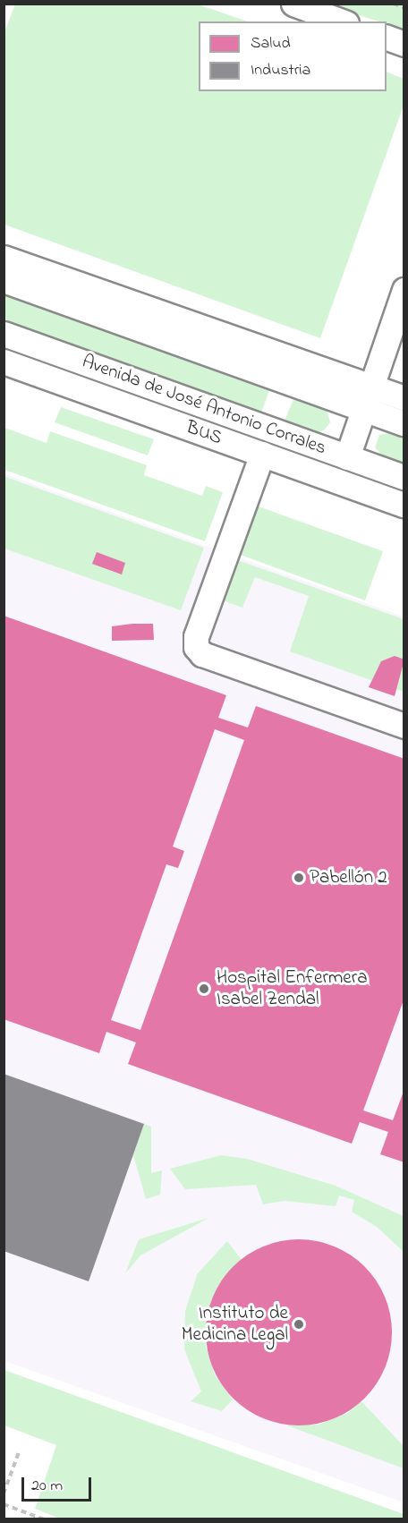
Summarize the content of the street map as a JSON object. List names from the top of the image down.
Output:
{
  "streets": {
    "street": ["Avenida de José Antonio Corrales", "BUS"]
  },
  "places": ["Pabellón 2", "Hospital Enfermera Isabel Zendal", "Instituto de Medicina Legal"],
  "legend": ["Salud", "Industria"],
  "scale_bar": "20 m"
}
